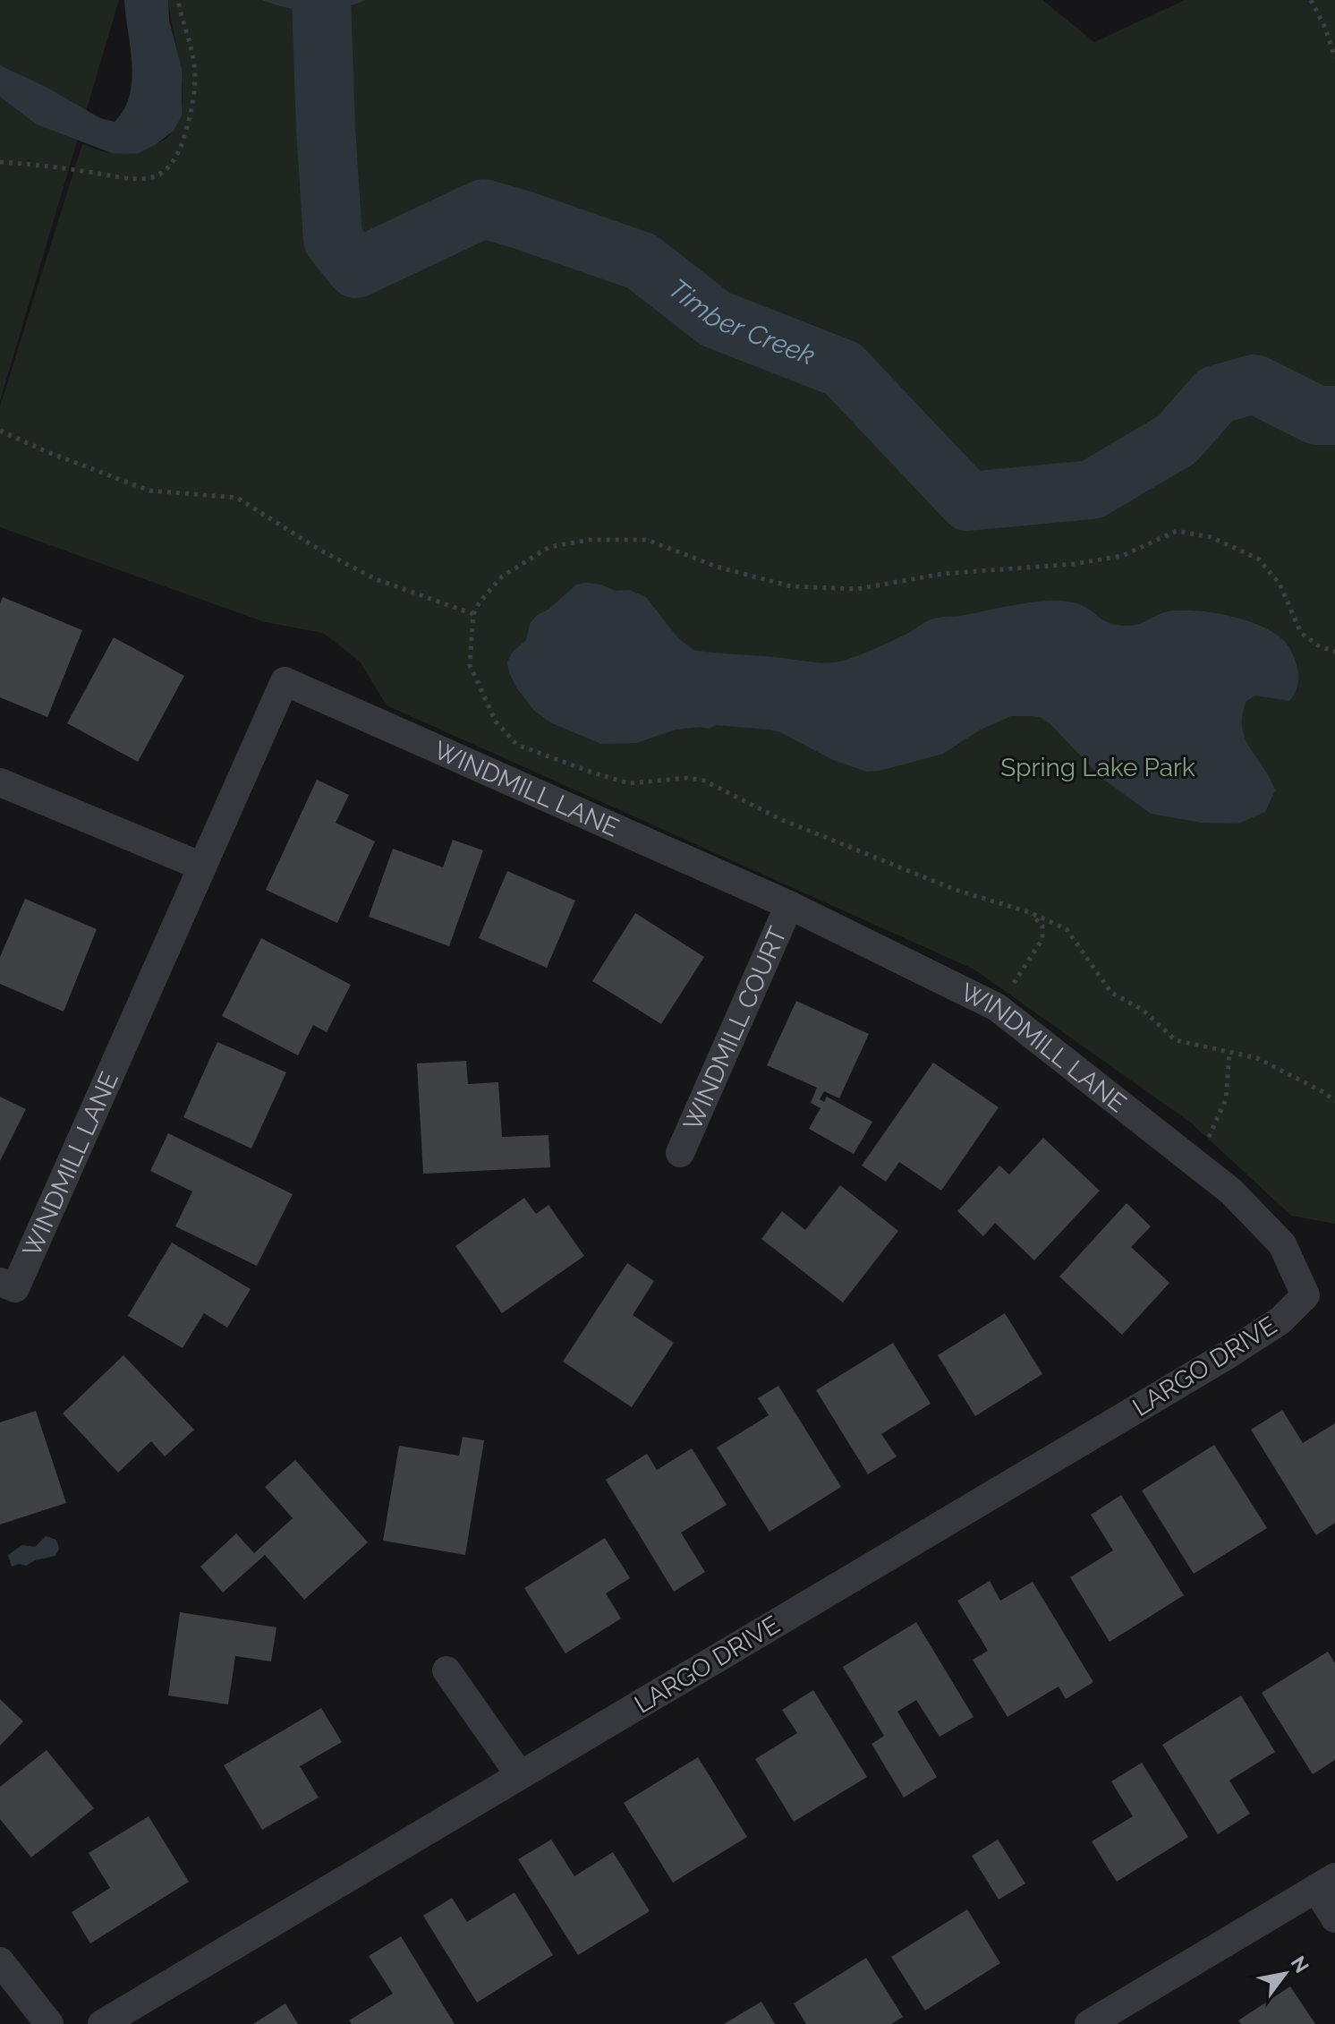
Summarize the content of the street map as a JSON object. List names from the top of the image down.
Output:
{
  "streets": {
    "street": ["WINDMILL LANE", "WINDMILL COURT", "LARGO DRIVE"]
  },
  "crossings": [
    ["WINDMILL LANE", "WINDMILL COURT"],
    ["WINDMILL LANE", "LARGO DRIVE"]
  ],
  "water": ["Timber Creek"],
  "parks": ["Spring Lake Park"],
  "north": "top right"
}
